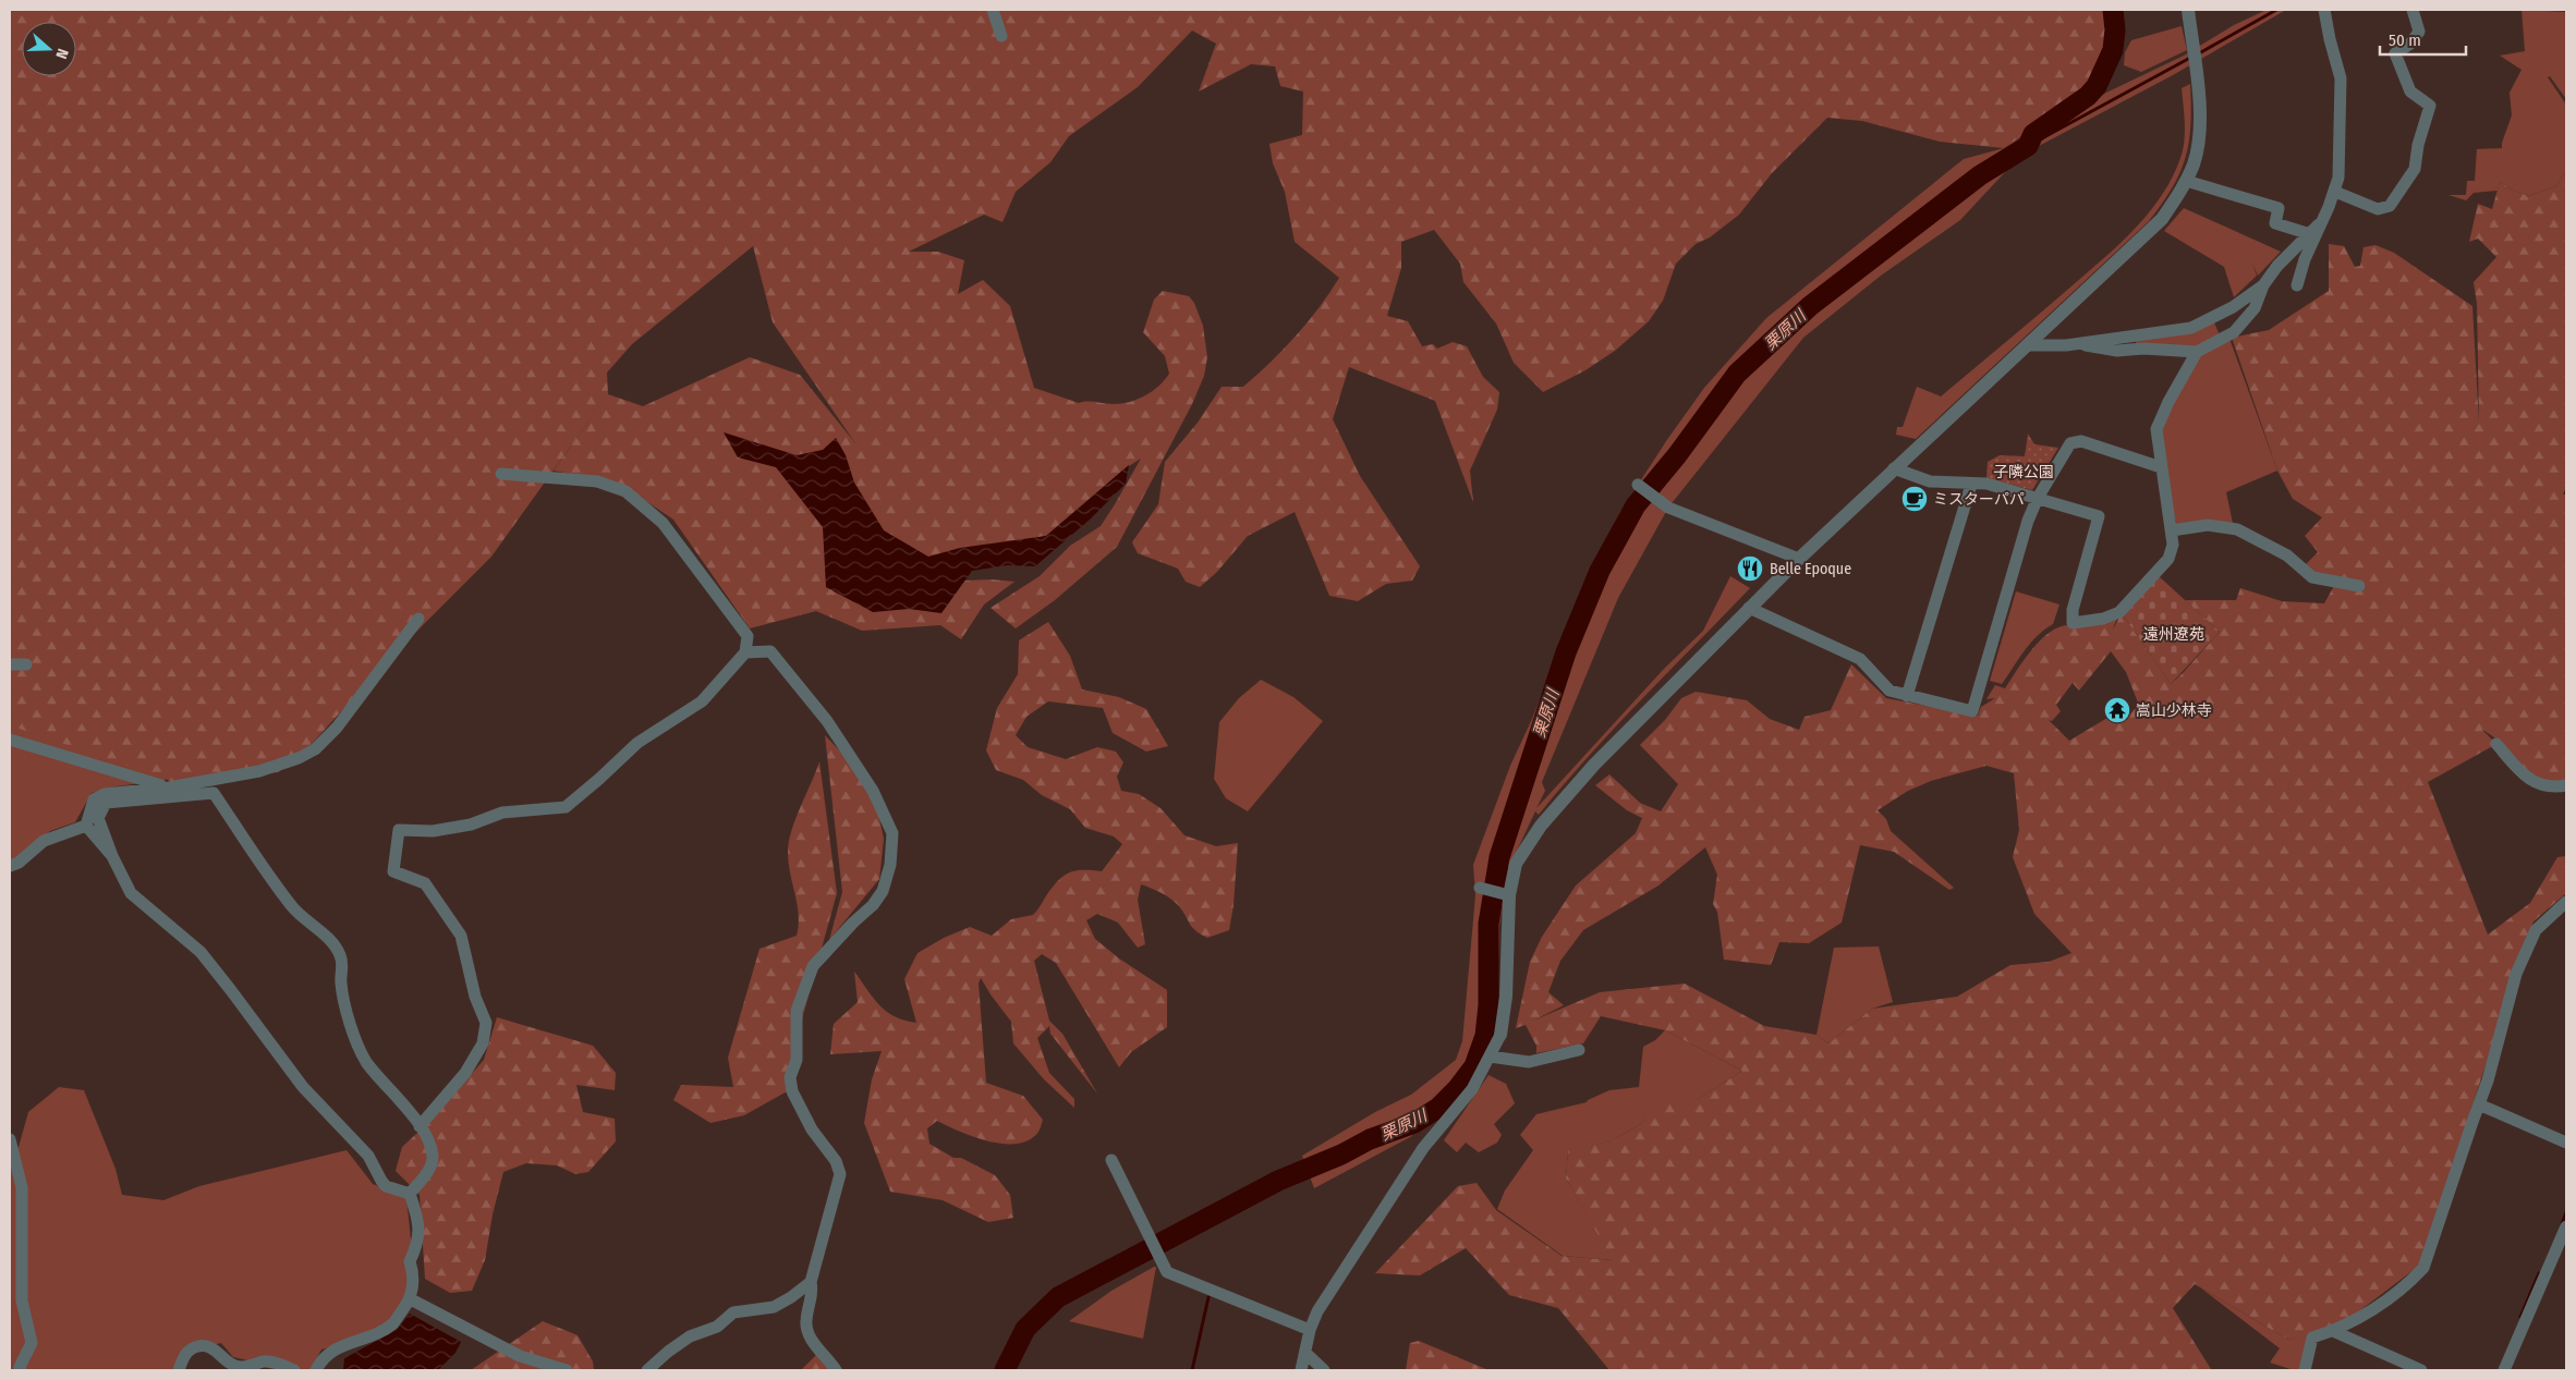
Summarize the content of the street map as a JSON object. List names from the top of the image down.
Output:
{
  "water": ["栗原川"],
  "parks": ["子隣公園", "遠州遼苑"],
  "places": {
    "cafe": ["ミスターパパ"],
    "restaurant": ["Belle Epoque"],
    "temple": ["嵩山少林寺"]
  },
  "scale_bar": "50 m",
  "north": "right"
}
